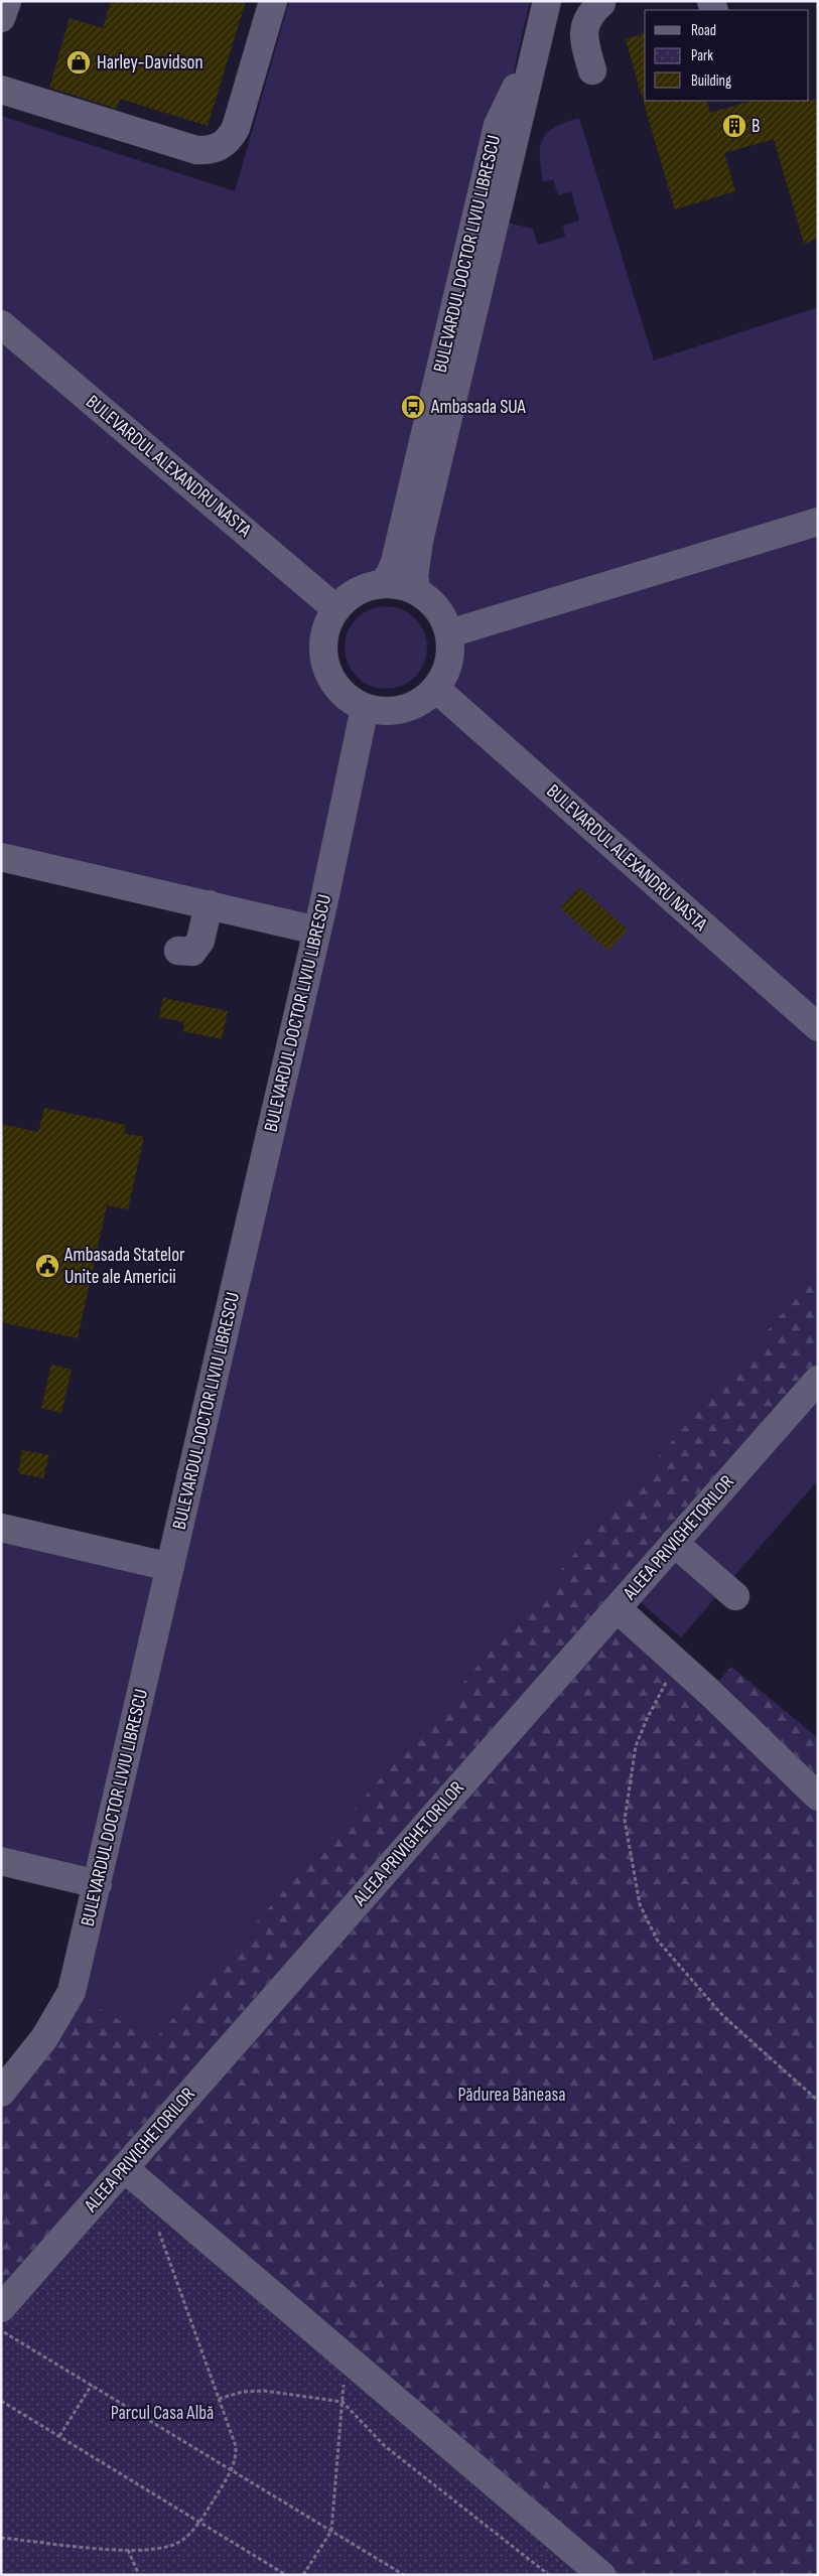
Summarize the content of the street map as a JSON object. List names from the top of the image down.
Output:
{
  "streets": {
    "street": ["BULEVARDUL DOCTOR LIVIU LIBRESCU", "BULEVARDUL ALEXANDRU NASTA", "ALEEA PRIVIGHETORILOR"]
  },
  "crossings": [
    ["BULEVARDUL DOCTOR LIVIU LIBRESCU", "BULEVARDUL ALEXANDRU NASTA"]
  ],
  "parks": ["Pădurea Băneasa", "Parcul Casa Albă"],
  "places": {
    "shop": ["Harley-Davidson"],
    "building": ["B"],
    "bus stop": ["Ambasada SUA"],
    "public building": ["Ambasada Statelor Unite ale Americii"]
  },
  "legend": ["Road", "Park", "Building"]
}
